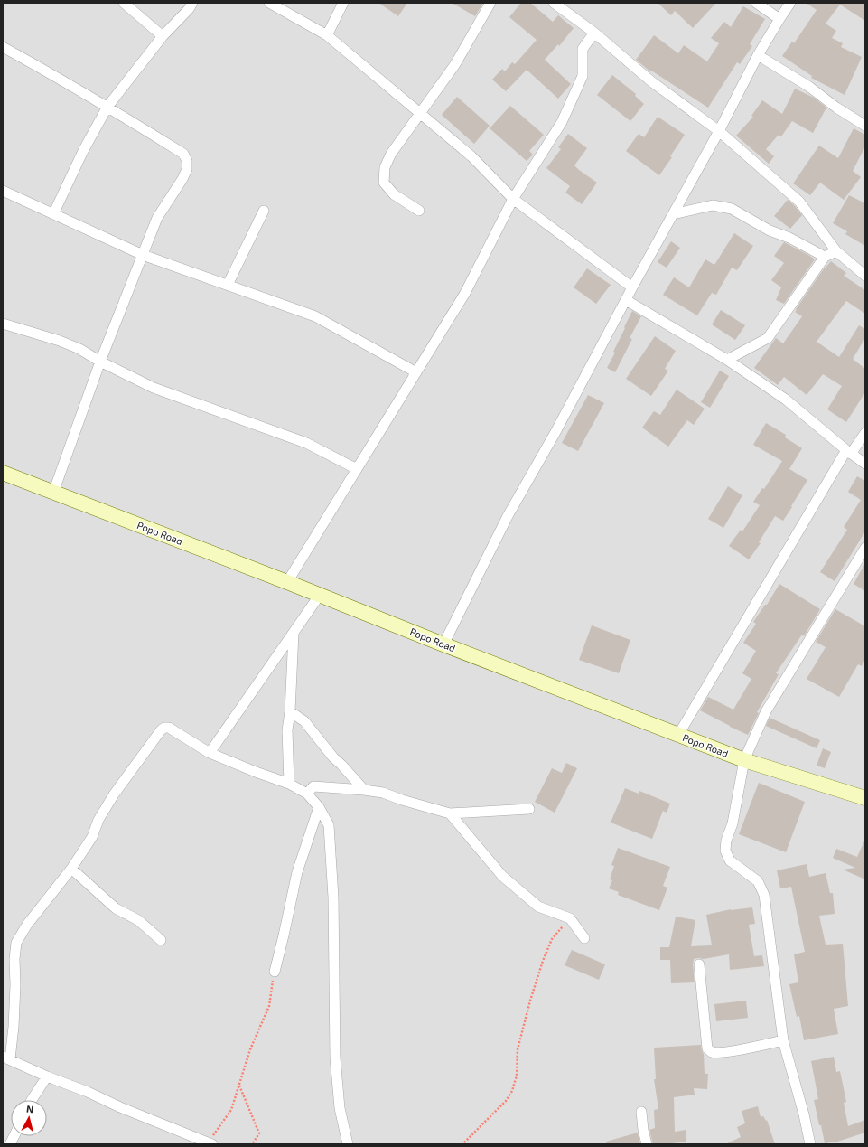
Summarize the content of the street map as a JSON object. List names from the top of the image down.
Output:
{
  "streets": {
    "main road": ["Popo Road"]
  },
  "north": "top"
}
